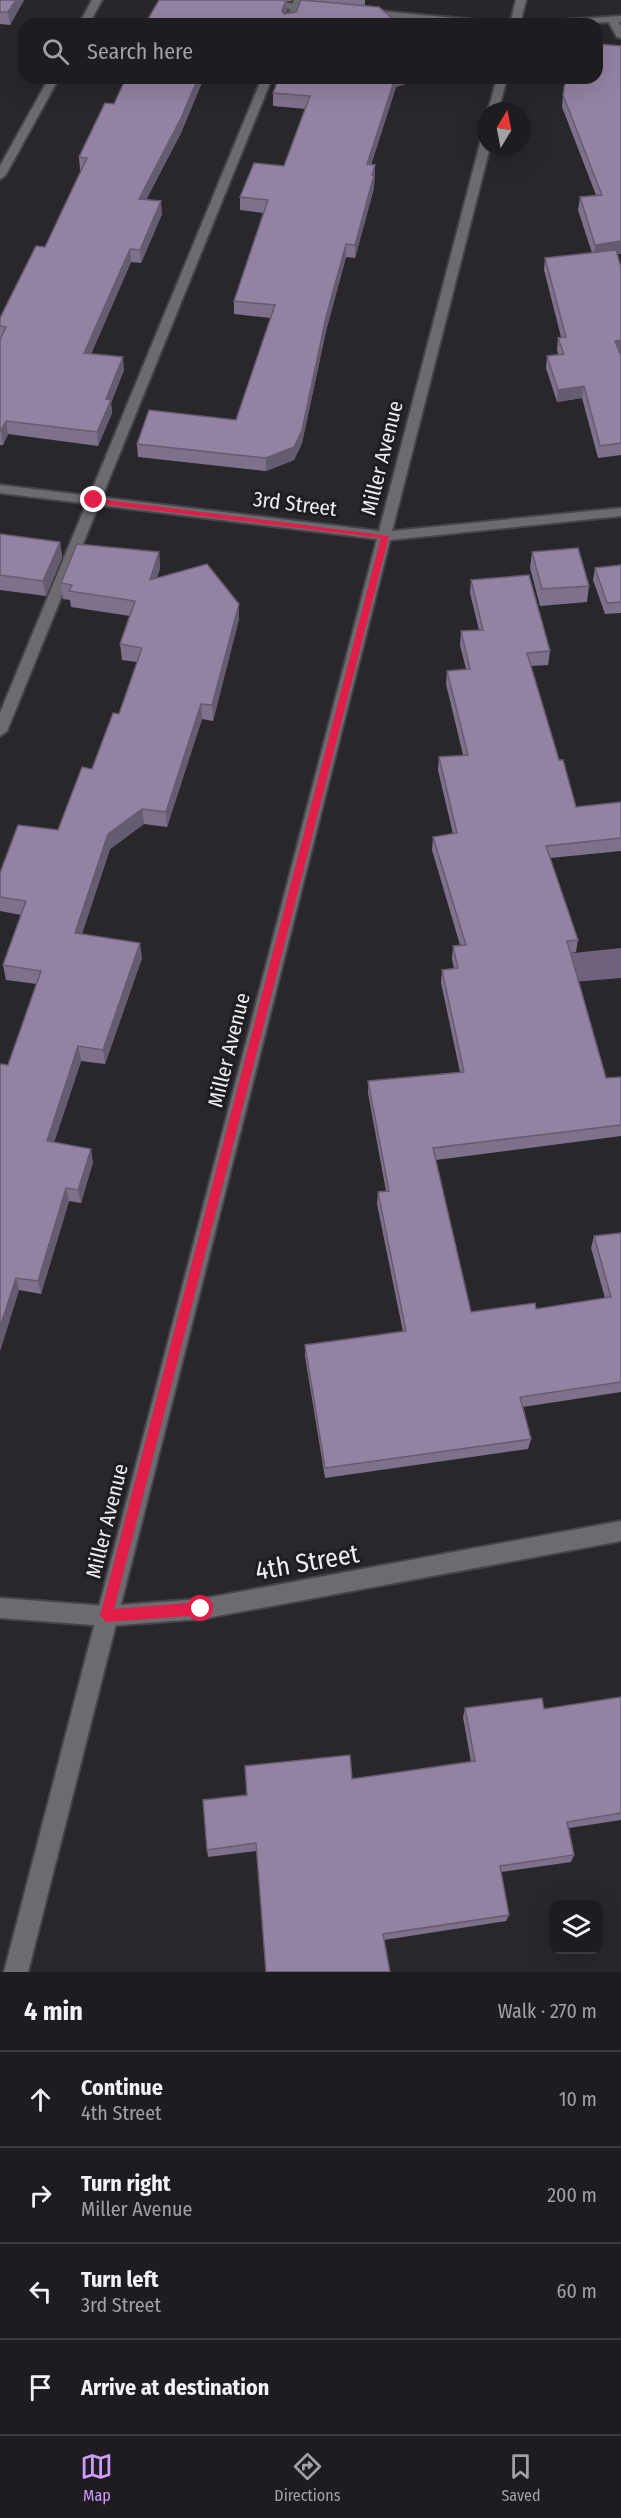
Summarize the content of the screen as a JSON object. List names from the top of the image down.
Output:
{
  "streets": {
    "street": ["Miller Avenue", "3rd Street", "4th Street"]
  },
  "crossings": [
    ["Miller Avenue", "3rd Street"],
    ["Miller Avenue", "4th Street"]
  ],
  "north": "top",
  "page": {
    "search": "Search here",
    "heading": ["4 min", "Walk · 270 m"],
    "list": [
      ["Continue", "4th Street", "10 m"],
      ["Turn right", "Miller Avenue", "200 m"],
      ["Turn left", "3rd Street", "60 m"],
      "Arrive at destination"
    ],
    "nav": ["Map", "Directions", "Saved"]
  }
}
